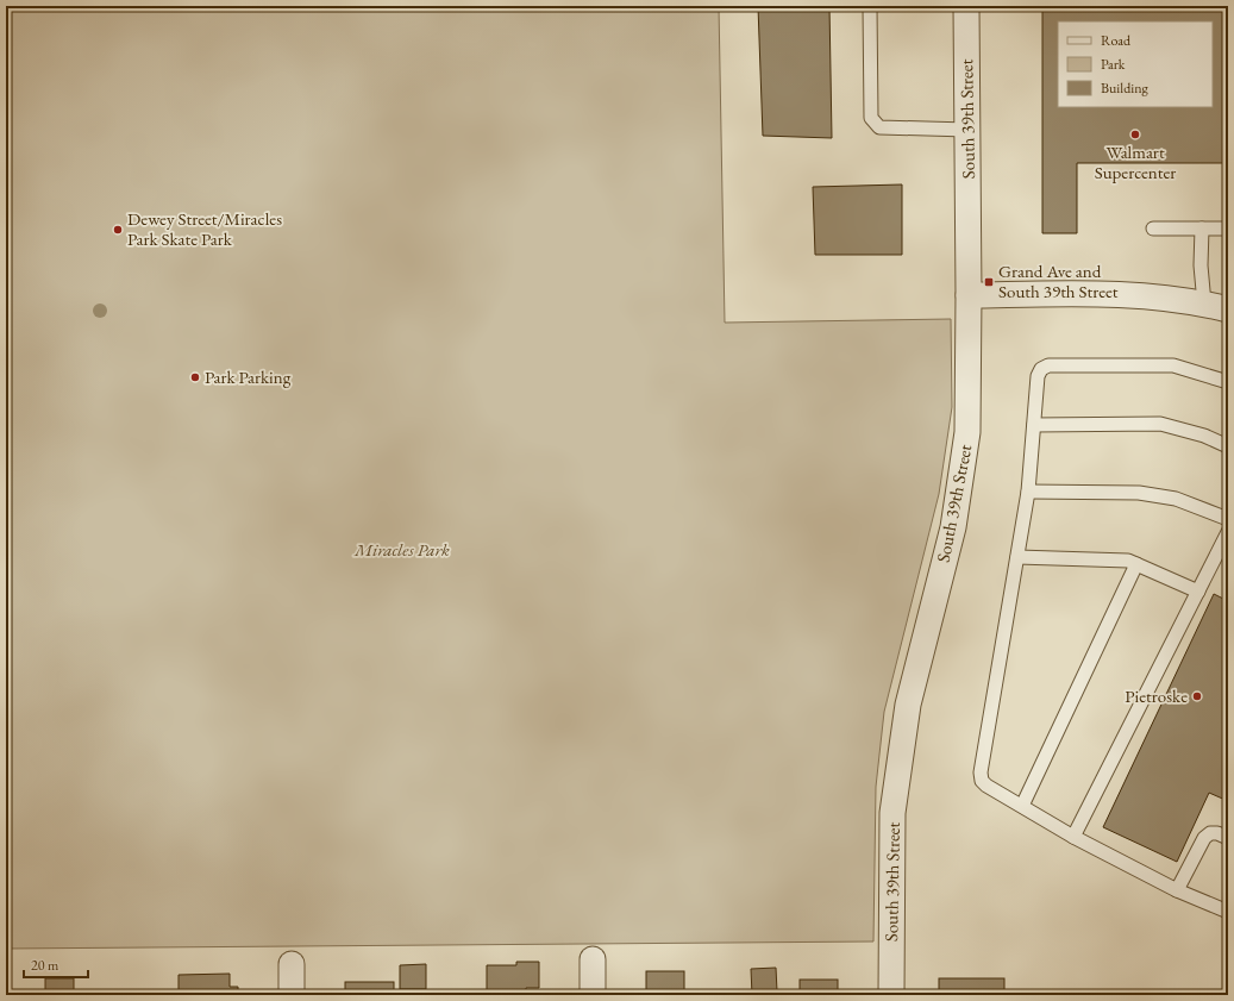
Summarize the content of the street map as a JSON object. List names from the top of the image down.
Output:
{
  "streets": {
    "street": ["South 39th Street"]
  },
  "parks": ["Miracles Park"],
  "places": {
    "other": [
      "Walmart Supercenter",
      "Dewey Street/Miracles Park Skate Park",
      "Park Parking",
      "Pietroske"
    ],
    "transit": ["Grand Ave and South 39th Street"]
  },
  "legend": ["Road", "Park", "Building"],
  "scale_bar": "20 m"
}
